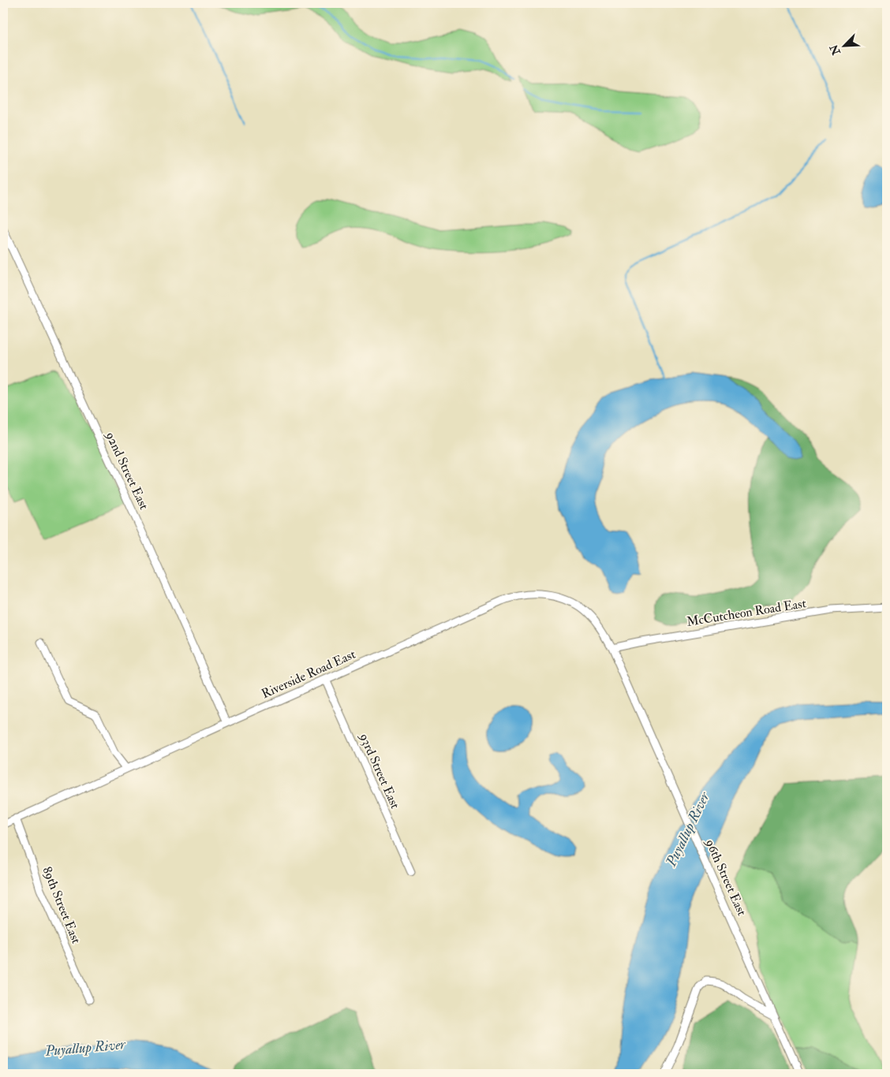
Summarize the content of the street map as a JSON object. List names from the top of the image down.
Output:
{
  "streets": {
    "street": [
      "92nd Street East",
      "McCutcheon Road East",
      "Riverside Road East",
      "93rd Street East",
      "96th Street East",
      "89th Street East"
    ]
  },
  "crossings": [
    ["92nd Street East", "Riverside Road East"],
    ["McCutcheon Road East", "Riverside Road East"],
    ["McCutcheon Road East", "96th Street East"],
    ["Riverside Road East", "93rd Street East"],
    ["Riverside Road East", "96th Street East"],
    ["Riverside Road East", "89th Street East"]
  ],
  "water": ["Puyallup River"],
  "north": "bottom left"
}
